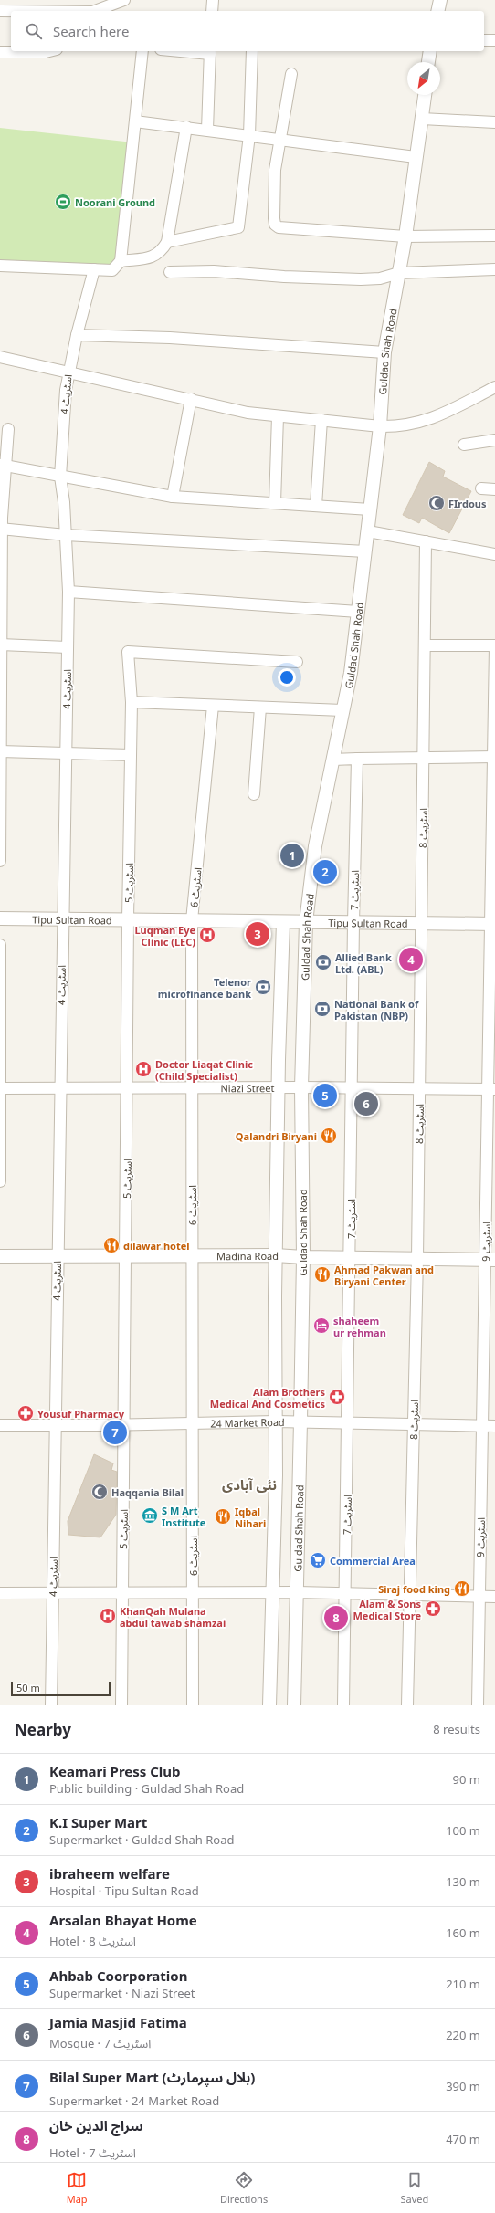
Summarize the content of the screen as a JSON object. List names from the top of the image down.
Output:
{
  "streets": {
    "street": [
      "Guldad Shah Road",
      "اسٹریٹ 4",
      "اسٹریٹ 8",
      "اسٹریٹ 5",
      "اسٹریٹ 6",
      "اسٹریٹ 7",
      "Tipu Sultan Road",
      "Niazi Street",
      "اسٹریٹ 9",
      "Madina Road",
      "24 Market Road"
    ]
  },
  "crossings": [
    ["Guldad Shah Road", "Tipu Sultan Road"],
    ["Guldad Shah Road", "Niazi Street"],
    ["Guldad Shah Road", "Madina Road"],
    ["Guldad Shah Road", "24 Market Road"],
    ["اسٹریٹ 4", "Tipu Sultan Road"],
    ["اسٹریٹ 4", "Niazi Street"],
    ["اسٹریٹ 4", "Madina Road"],
    ["اسٹریٹ 4", "24 Market Road"],
    ["اسٹریٹ 8", "Tipu Sultan Road"],
    ["اسٹریٹ 8", "Niazi Street"],
    ["اسٹریٹ 8", "Madina Road"],
    ["اسٹریٹ 8", "24 Market Road"],
    ["اسٹریٹ 5", "Tipu Sultan Road"],
    ["اسٹریٹ 5", "Niazi Street"],
    ["اسٹریٹ 5", "Madina Road"],
    ["اسٹریٹ 5", "24 Market Road"],
    ["اسٹریٹ 6", "Tipu Sultan Road"],
    ["اسٹریٹ 6", "Niazi Street"],
    ["اسٹریٹ 6", "Madina Road"],
    ["اسٹریٹ 6", "24 Market Road"],
    ["اسٹریٹ 7", "Tipu Sultan Road"],
    ["اسٹریٹ 7", "Niazi Street"],
    ["اسٹریٹ 7", "Madina Road"],
    ["اسٹریٹ 7", "24 Market Road"],
    ["Tipu Sultan Road", "اسٹریٹ 9"],
    ["Niazi Street", "اسٹریٹ 9"],
    ["اسٹریٹ 9", "Madina Road"],
    ["اسٹریٹ 9", "24 Market Road"]
  ],
  "districts": ["نئی آبادی"],
  "places": {
    "sports": ["Noorani Ground"],
    "mosque": ["FIrdous", "Haqqania Bilal"],
    "hospital": ["Luqman Eye Clinic (LEC)", "Doctor Liaqat Clinic (Child Specialist)", "KhanQah Mulana abdul tawab shamzai"],
    "bank": ["Allied Bank Ltd. (ABL)", "Telenor microfinance bank", "National Bank of Pakistan (NBP)"],
    "restaurant": [
      "Qalandri Biryani",
      "dilawar hotel",
      "Ahmad Pakwan and Biryani Center",
      "Iqbal Nihari",
      "Siraj food king"
    ],
    "hotel": ["shaheem ur rehman"],
    "pharmacy": ["Alam Brothers Medical And Cosmetics", "Yousuf Pharmacy", "Alam & Sons Medical Store"],
    "museum": ["S M Art Institute"],
    "supermarket": ["Commercial Area"]
  },
  "scale_bar": "50 m",
  "north": "bottom left",
  "page": {
    "search": "Search here",
    "pins": [
      "1",
      "2",
      "3",
      "4",
      "5",
      "6",
      "7",
      "8"
    ],
    "scale": "50 m",
    "heading": ["Nearby", "8 results"],
    "list": [
      {
        "mark": "1",
        "name": "Keamari Press Club",
        "note": "Public building · Guldad Shah Road",
        "value": "90 m"
      },
      {
        "mark": "2",
        "name": "K.I Super Mart",
        "note": "Supermarket · Guldad Shah Road",
        "value": "100 m"
      },
      {
        "mark": "3",
        "name": "ibraheem welfare",
        "note": "Hospital · Tipu Sultan Road",
        "value": "130 m"
      },
      {
        "mark": "4",
        "name": "Arsalan Bhayat Home",
        "note": "Hotel · اسٹریٹ 8",
        "value": "160 m"
      },
      {
        "mark": "5",
        "name": "Ahbab Coorporation",
        "note": "Supermarket · Niazi Street",
        "value": "210 m"
      },
      {
        "mark": "6",
        "name": "Jamia Masjid Fatima",
        "note": "Mosque · اسٹریٹ 7",
        "value": "220 m"
      },
      {
        "mark": "7",
        "name": "Bilal Super Mart (بلال سپرمارٹ)",
        "note": "Supermarket · 24 Market Road",
        "value": "390 m"
      },
      {
        "mark": "8",
        "name": "سراج الدین خان",
        "note": "Hotel · اسٹریٹ 7",
        "value": "470 m"
      }
    ],
    "nav": ["Map", "Directions", "Saved"]
  }
}
